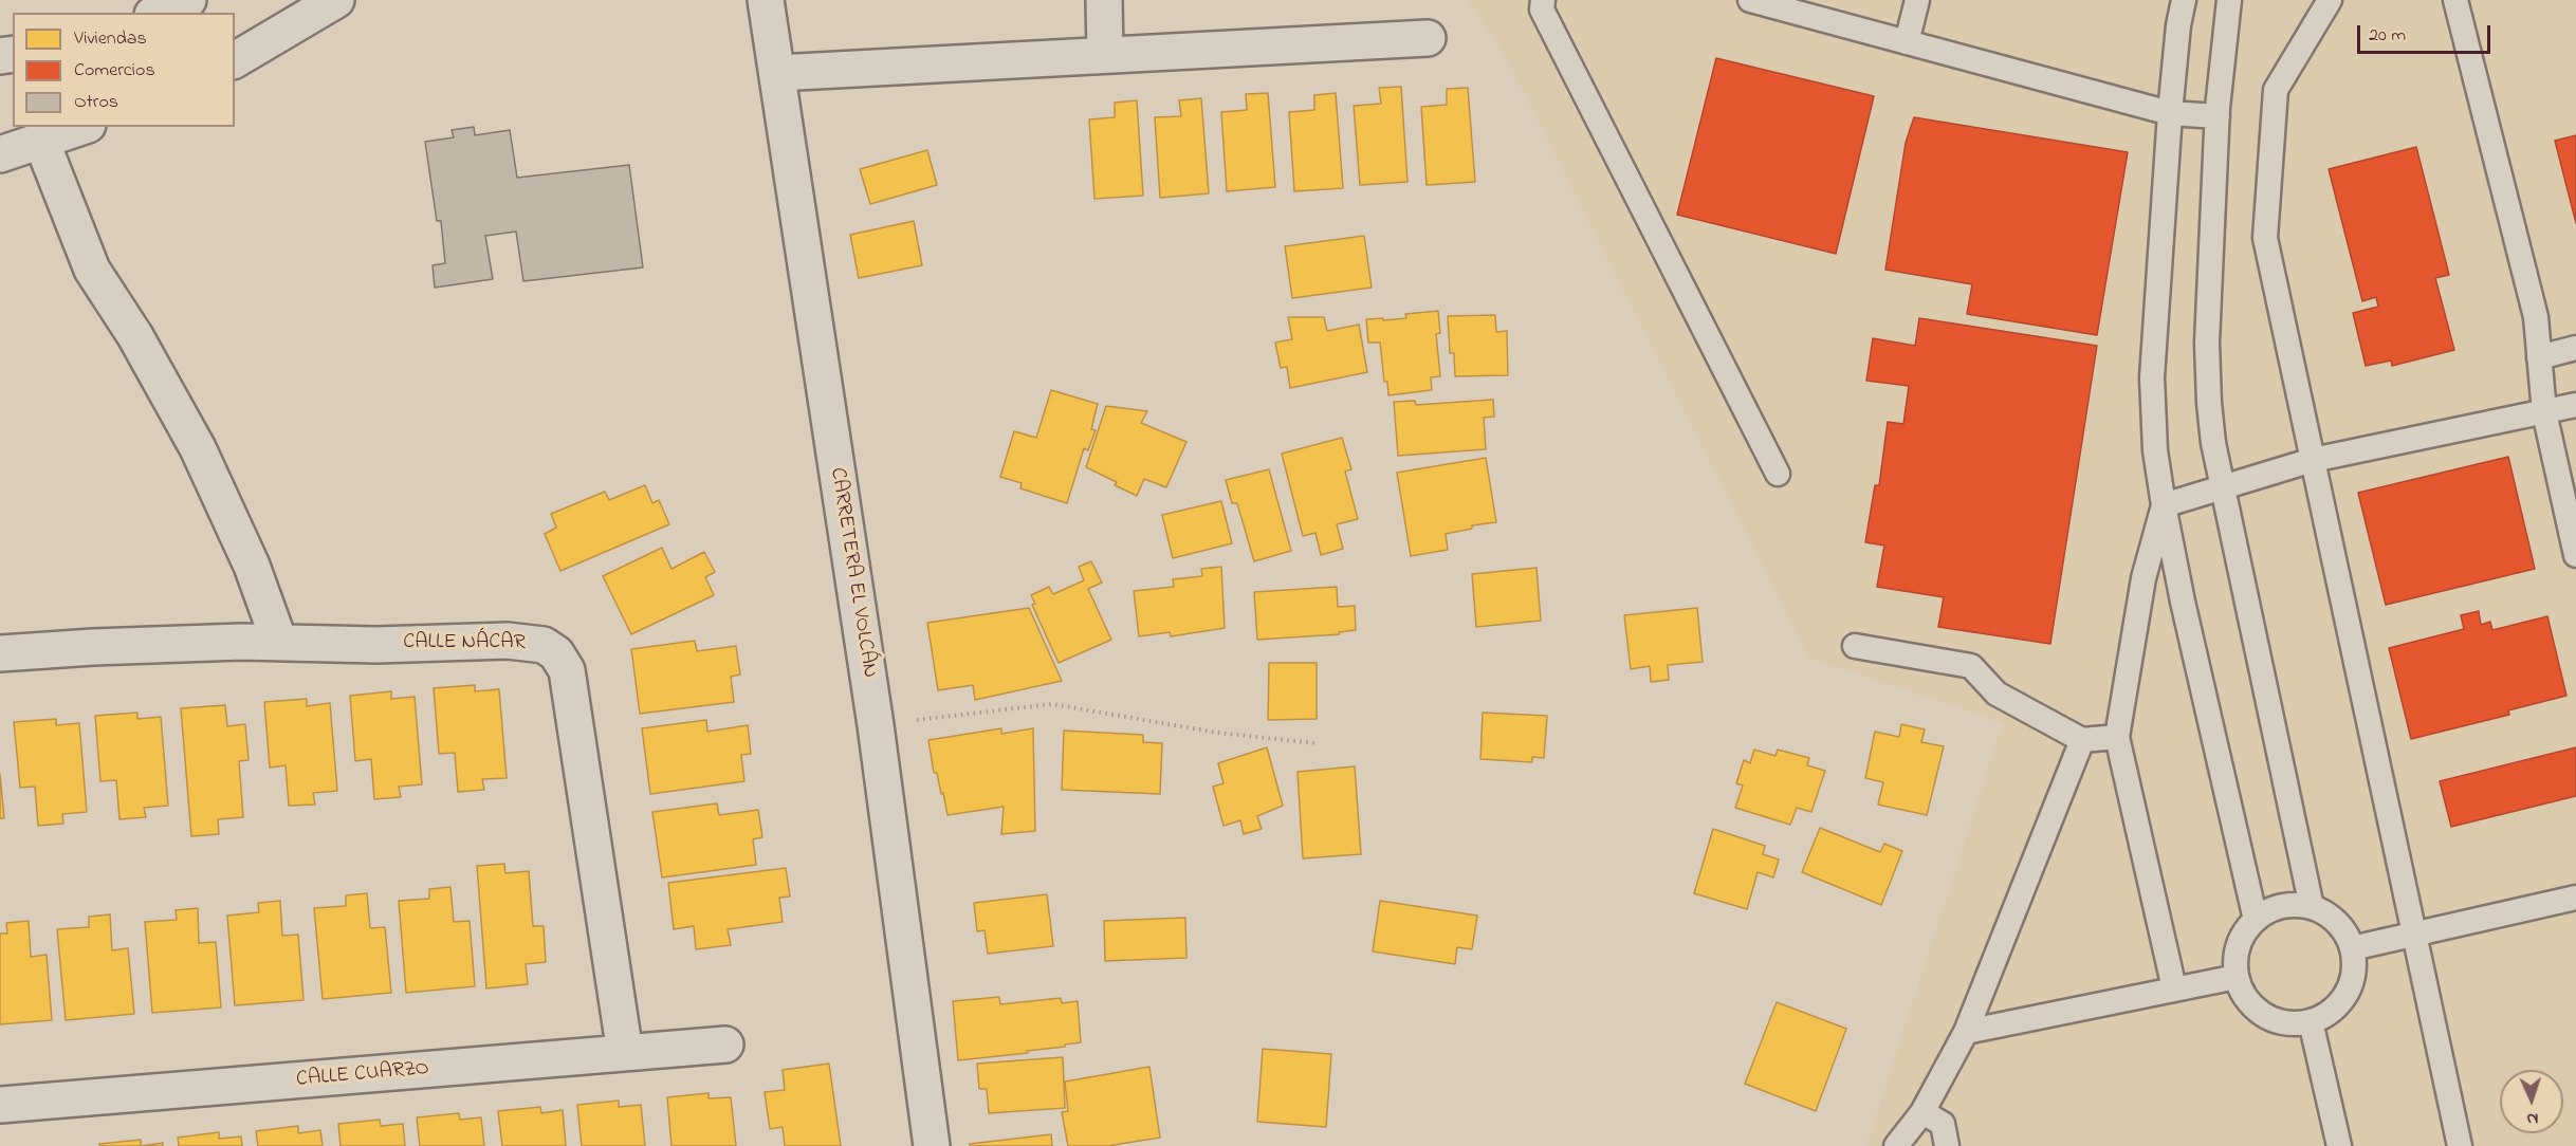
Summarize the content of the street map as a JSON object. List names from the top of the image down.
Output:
{
  "streets": {
    "street": ["CARRETERA EL VOLCÁN", "CALLE NÁCAR", "CALLE CUARZO"]
  },
  "crossings": [
    ["CALLE NÁCAR", "CALLE CUARZO"]
  ],
  "legend": ["Viviendas", "Comercios", "Otros"],
  "scale_bar": "20 m",
  "north": "bottom"
}
